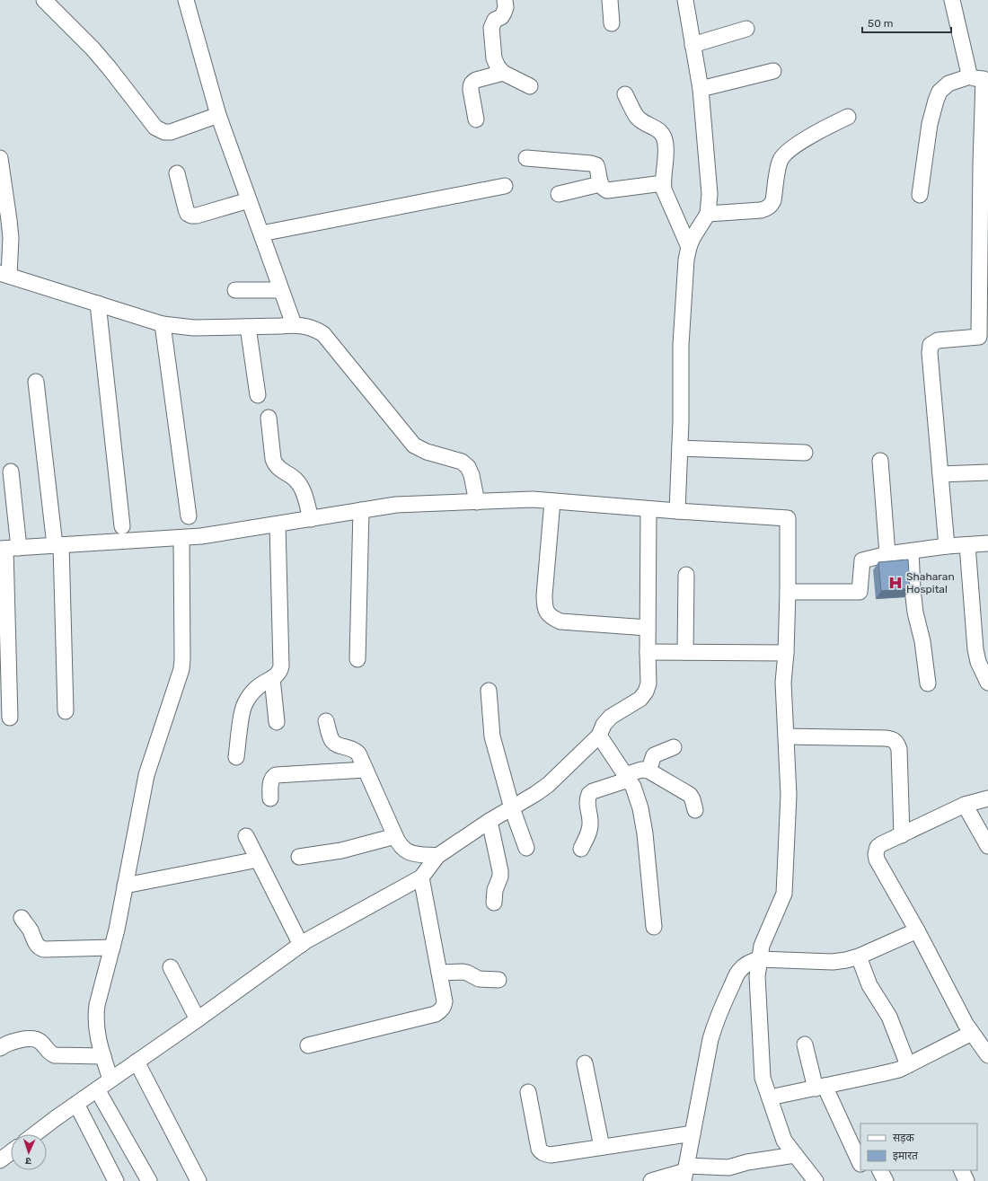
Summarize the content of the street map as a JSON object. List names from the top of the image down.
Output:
{
  "places": {
    "hospital": ["Shaharan Hospital"]
  },
  "legend": ["सड़क", "इमारत"],
  "scale_bar": "50 m",
  "north": "bottom"
}
